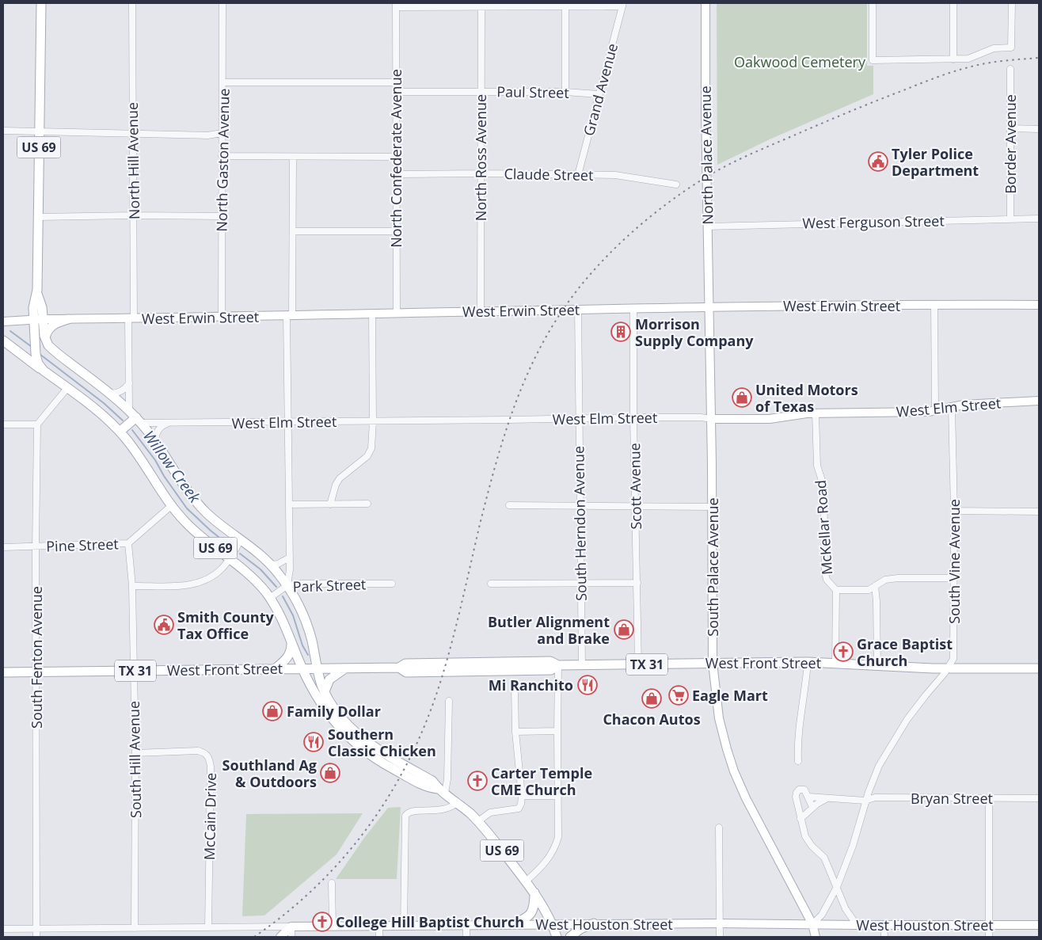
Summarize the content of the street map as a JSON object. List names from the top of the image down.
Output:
{
  "streets": {
    "main road": [
      "US 69",
      "North Palace Avenue",
      "West Erwin Street",
      "West Elm Street",
      "South Palace Avenue",
      "West Front Street",
      "TX 31",
      "West Houston Street"
    ],
    "street": [
      "Grand Avenue",
      "Paul Street",
      "Border Avenue",
      "North Ross Avenue",
      "North Confederate Avenue",
      "North Gaston Avenue",
      "North Hill Avenue",
      "Claude Street",
      "West Ferguson Street",
      "Scott Avenue",
      "South Herndon Avenue",
      "McKellar Road",
      "Pine Street",
      "South Vine Avenue",
      "Park Street",
      "South Fenton Avenue",
      "South Hill Avenue",
      "Bryan Street",
      "McCain Drive"
    ]
  },
  "crossings": [
    ["Grand Avenue", "Paul Street"],
    ["Grand Avenue", "Claude Street"],
    ["Paul Street", "North Ross Avenue"],
    ["Paul Street", "North Confederate Avenue"],
    ["Border Avenue", "West Ferguson Street"],
    ["US 69", "West Erwin Street"],
    ["US 69", "West Elm Street"],
    ["US 69", "Pine Street"],
    ["US 69", "Park Street"],
    ["US 69", "West Front Street"],
    ["US 69", "West Houston Street"],
    ["North Palace Avenue", "West Ferguson Street"],
    ["North Palace Avenue", "West Erwin Street"],
    ["North Palace Avenue", "South Palace Avenue"],
    ["North Ross Avenue", "Claude Street"],
    ["North Ross Avenue", "West Erwin Street"],
    ["North Confederate Avenue", "Claude Street"],
    ["North Confederate Avenue", "West Erwin Street"],
    ["North Gaston Avenue", "West Erwin Street"],
    ["North Hill Avenue", "West Erwin Street"],
    ["West Erwin Street", "Scott Avenue"],
    ["West Erwin Street", "South Herndon Avenue"],
    ["West Erwin Street", "South Palace Avenue"],
    ["West Elm Street", "Scott Avenue"],
    ["West Elm Street", "South Herndon Avenue"],
    ["West Elm Street", "McKellar Road"],
    ["West Elm Street", "South Vine Avenue"],
    ["West Elm Street", "South Palace Avenue"],
    ["Scott Avenue", "West Front Street"],
    ["South Herndon Avenue", "West Front Street"],
    ["Pine Street", "South Fenton Avenue"],
    ["Pine Street", "South Hill Avenue"],
    ["South Vine Avenue", "South Palace Avenue"],
    ["South Vine Avenue", "West Front Street"],
    ["South Vine Avenue", "Bryan Street"],
    ["South Vine Avenue", "West Houston Street"],
    ["South Palace Avenue", "West Front Street"],
    ["South Palace Avenue", "West Houston Street"],
    ["South Fenton Avenue", "West Front Street"],
    ["South Fenton Avenue", "West Houston Street"],
    ["West Front Street", "South Hill Avenue"],
    ["South Hill Avenue", "McCain Drive"],
    ["South Hill Avenue", "West Houston Street"],
    ["McCain Drive", "West Houston Street"]
  ],
  "water": ["Willow Creek"],
  "parks": ["Oakwood Cemetery"],
  "places": {
    "public building": ["Tyler Police Department", "Smith County Tax Office"],
    "building": ["Morrison Supply Company"],
    "shop": [
      "United Motors of Texas",
      "Butler Alignment and Brake",
      "Chacon Autos",
      "Family Dollar",
      "Southland Ag & Outdoors"
    ],
    "church": ["Grace Baptist Church", "Carter Temple CME Church", "College Hill Baptist Church"],
    "restaurant": ["Mi Ranchito", "Southern Classic Chicken"],
    "supermarket": ["Eagle Mart"]
  }
}
